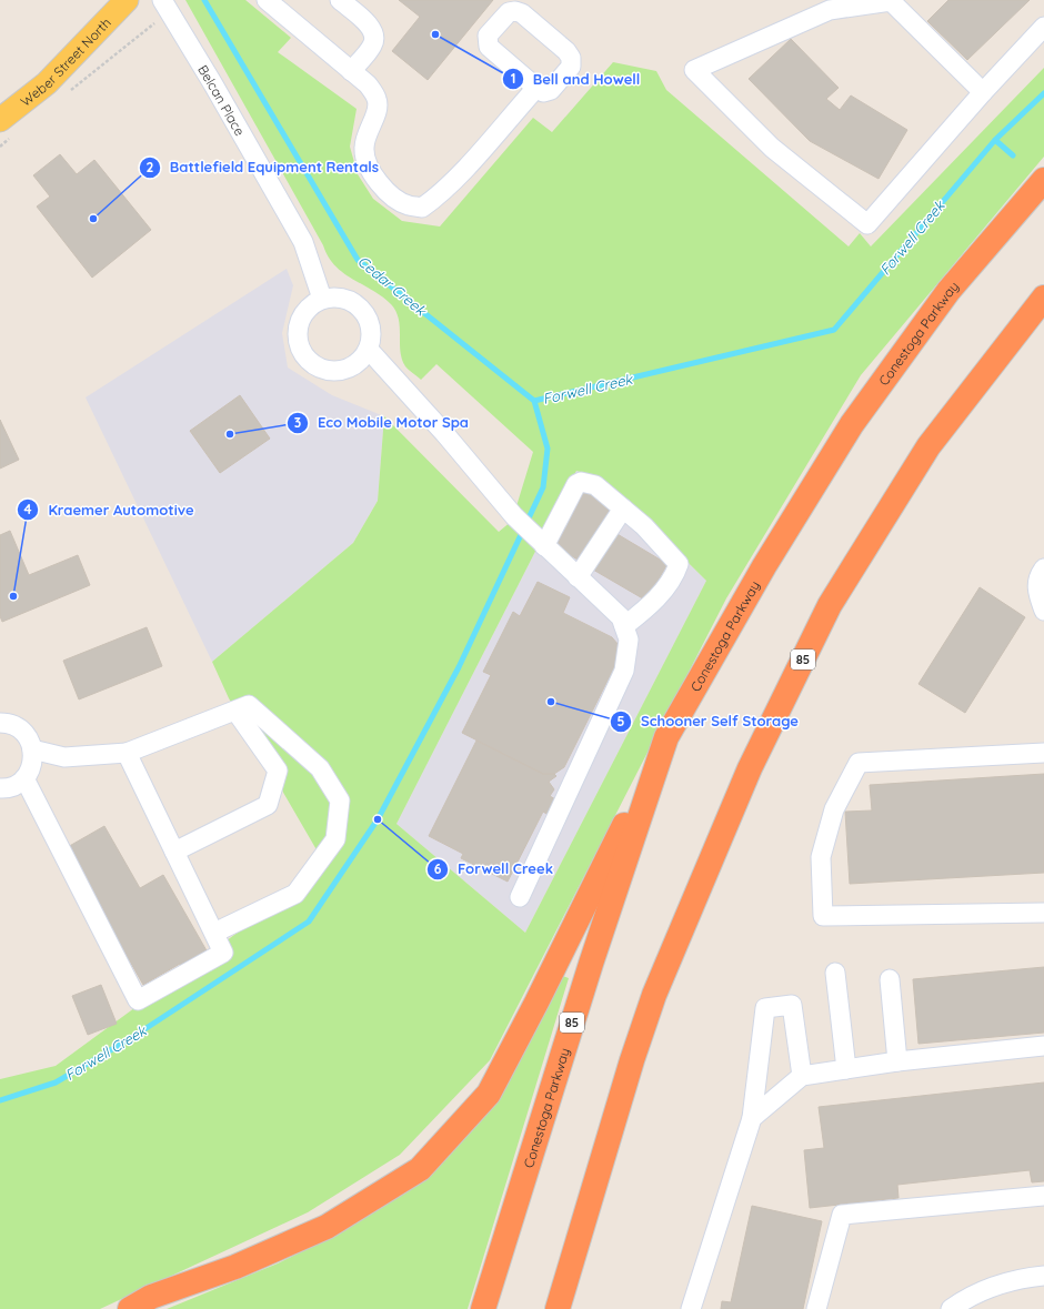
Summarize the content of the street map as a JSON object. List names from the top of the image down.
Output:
{
  "streets": {
    "highway": ["Conestoga Parkway", "85"],
    "main road": ["Weber Street North"],
    "street": ["Belcan Place"]
  },
  "water": ["Forwell Creek", "Cedar Creek"],
  "places": [
    "Bell and Howell",
    "Battlefield Equipment Rentals",
    "Eco Mobile Motor Spa",
    "Kraemer Automotive",
    "Schooner Self Storage",
    "Forwell Creek"
  ]
}
